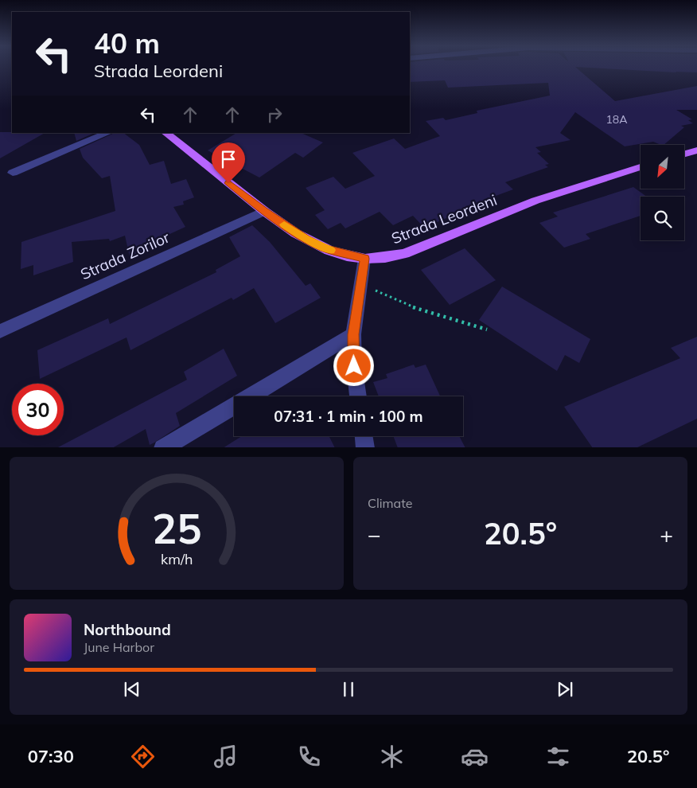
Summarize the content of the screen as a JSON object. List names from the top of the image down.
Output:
{
  "streets": {
    "main road": ["Strada Leordeni"],
    "street": ["Strada Zorilor"]
  },
  "crossings": [
    ["Strada Leordeni", "Strada Zorilor"]
  ],
  "house_numbers": ["18A"],
  "north": "bottom left",
  "page": {
    "turn": ["40 m", "Strada Leordeni"],
    "limit": "30",
    "trip": "07:31 · 1 min · 100 m",
    "tile": "Climate",
    "heat": ["−", "20.5°", "+"],
    "song": ["Northbound", "June Harbor"],
    "tabs": ["07:30", "20.5°"],
    "gauge": ["25", "km/h"]
  }
}
